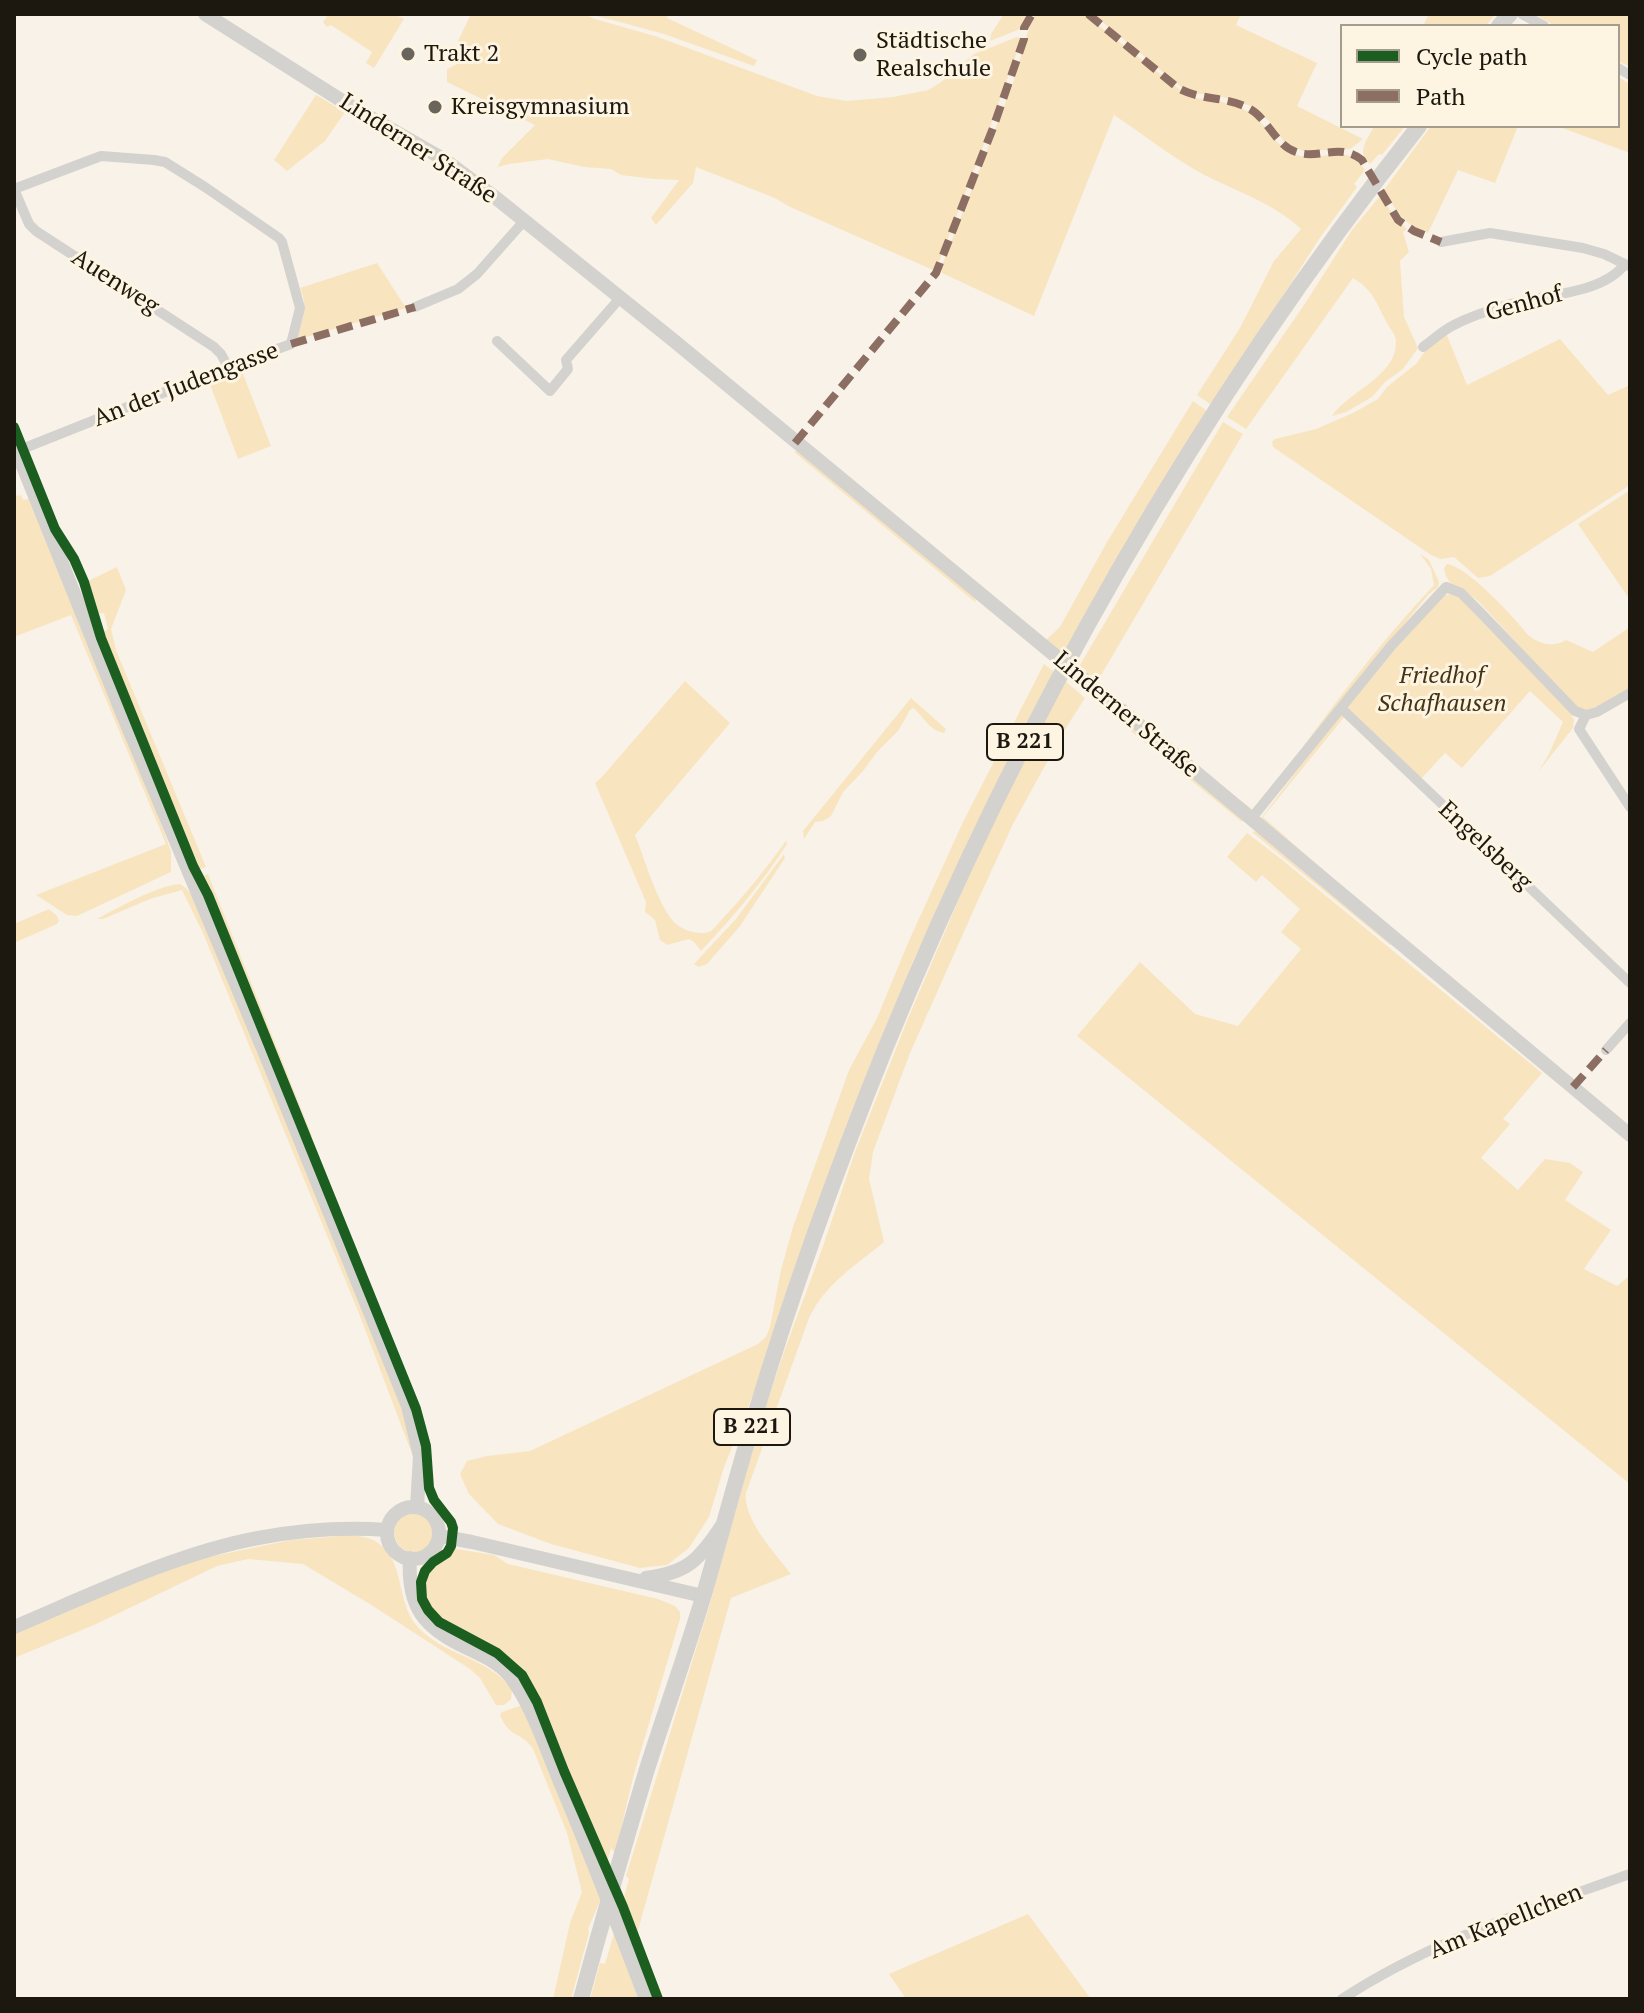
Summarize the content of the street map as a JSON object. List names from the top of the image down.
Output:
{
  "streets": {
    "main road": ["Linderner Straße", "B 221"],
    "street": [
      "Auenweg",
      "Genhof",
      "An der Judengasse",
      "Engelsberg",
      "Am Kapellchen"
    ]
  },
  "crossings": [
    ["Auenweg", "An der Judengasse"]
  ],
  "parks": ["Friedhof Schafhausen"],
  "places": ["Trakt 2", "Städtische Realschule", "Kreisgymnasium"],
  "legend": ["Cycle path", "Path"]
}
